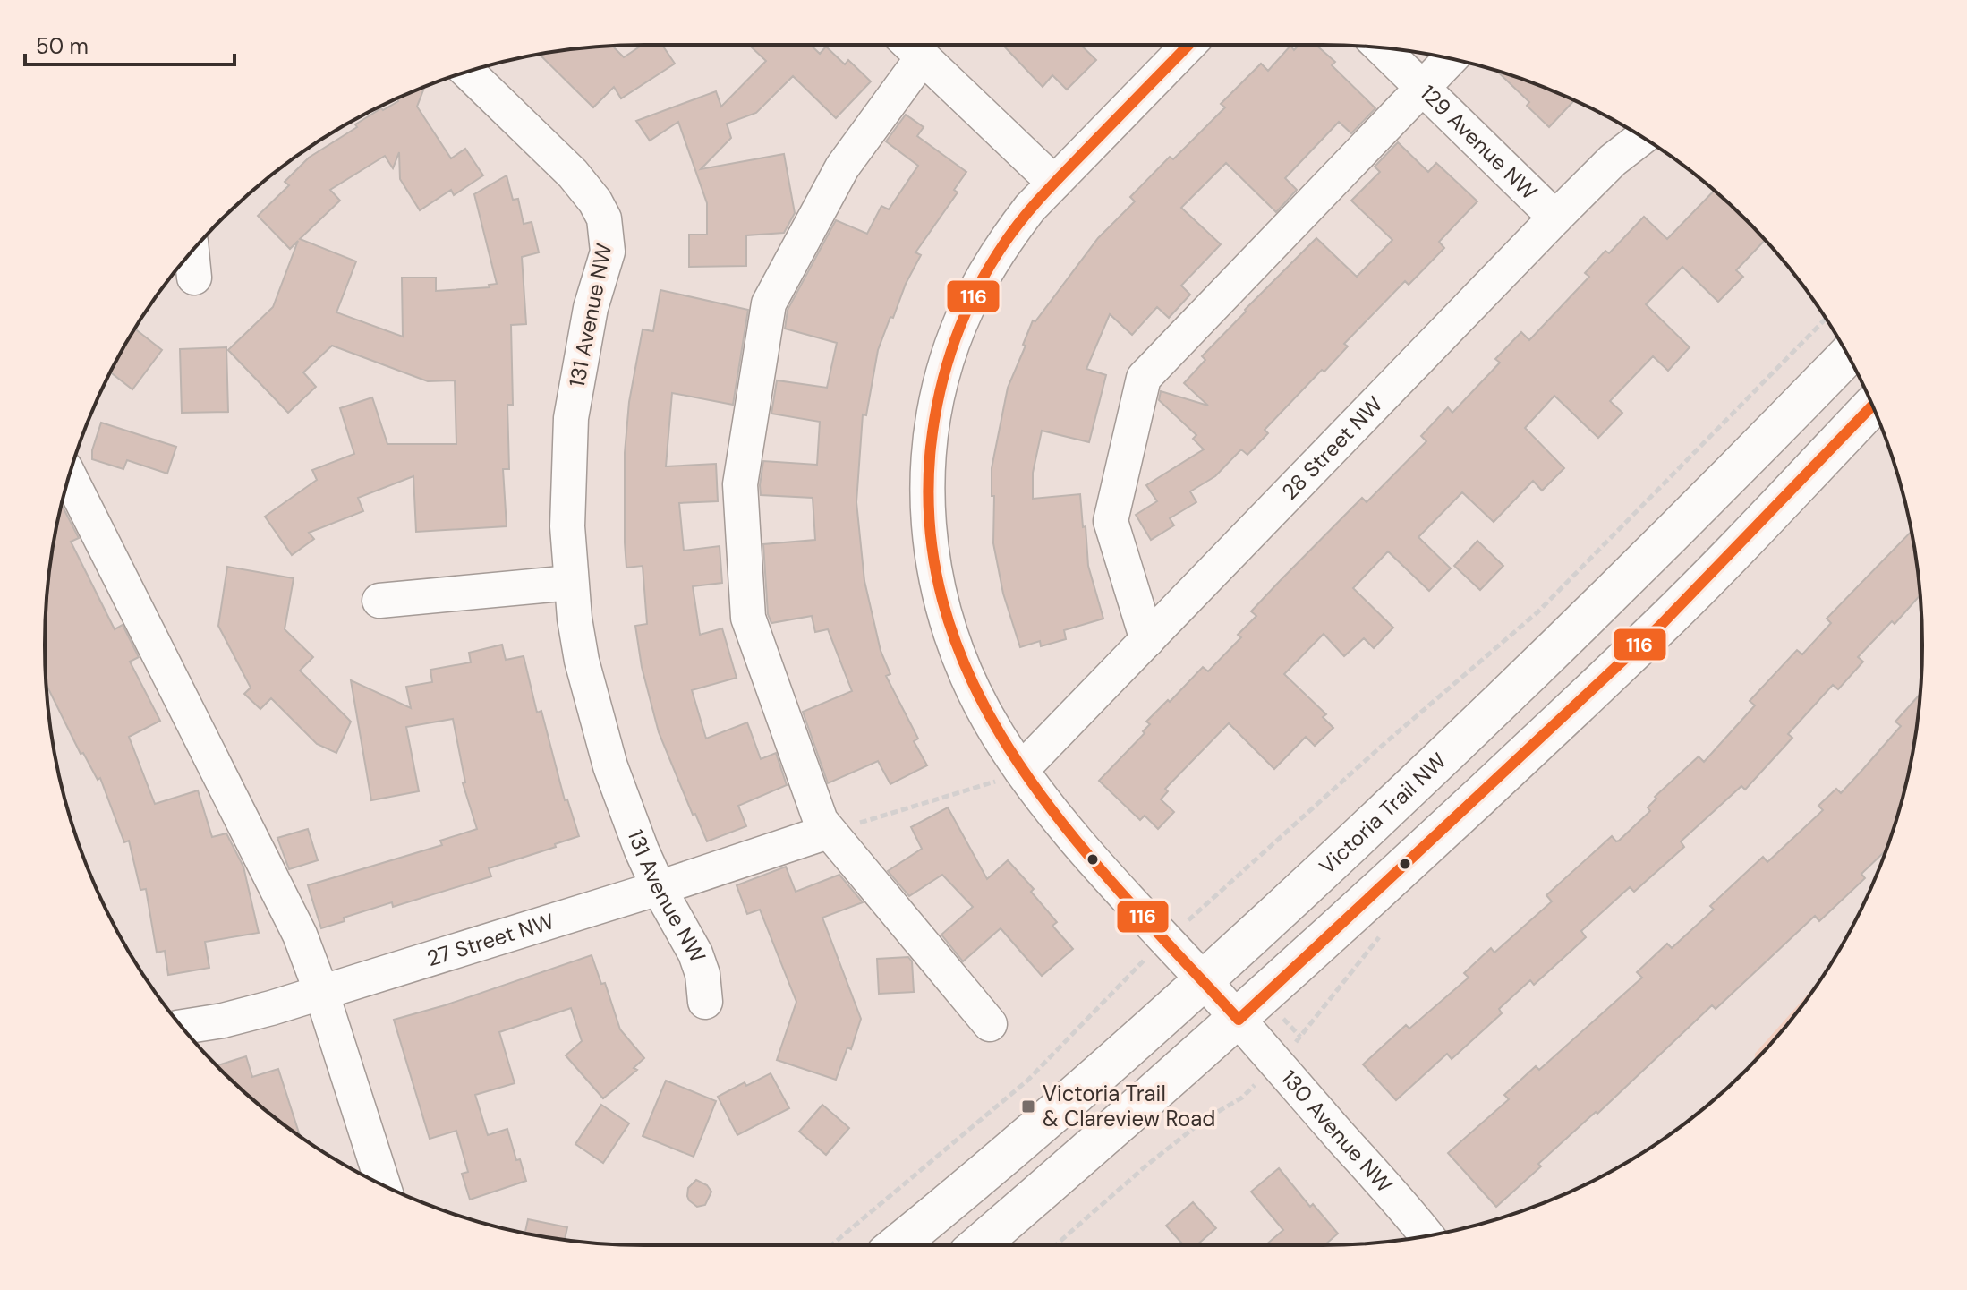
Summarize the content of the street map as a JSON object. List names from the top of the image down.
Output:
{
  "streets": {
    "main road": ["Victoria Trail NW"],
    "street": [
      "129 Avenue NW",
      "131 Avenue NW",
      "28 Street NW",
      "27 Street NW",
      "130 Avenue NW"
    ]
  },
  "crossings": [
    ["129 Avenue NW", "28 Street NW"],
    ["131 Avenue NW", "27 Street NW"],
    ["28 Street NW", "130 Avenue NW"],
    ["Victoria Trail NW", "130 Avenue NW"]
  ],
  "places": {
    "transit": ["Victoria Trail & Clareview Road"]
  },
  "lines": ["transit line 116"],
  "scale_bar": "50 m"
}
